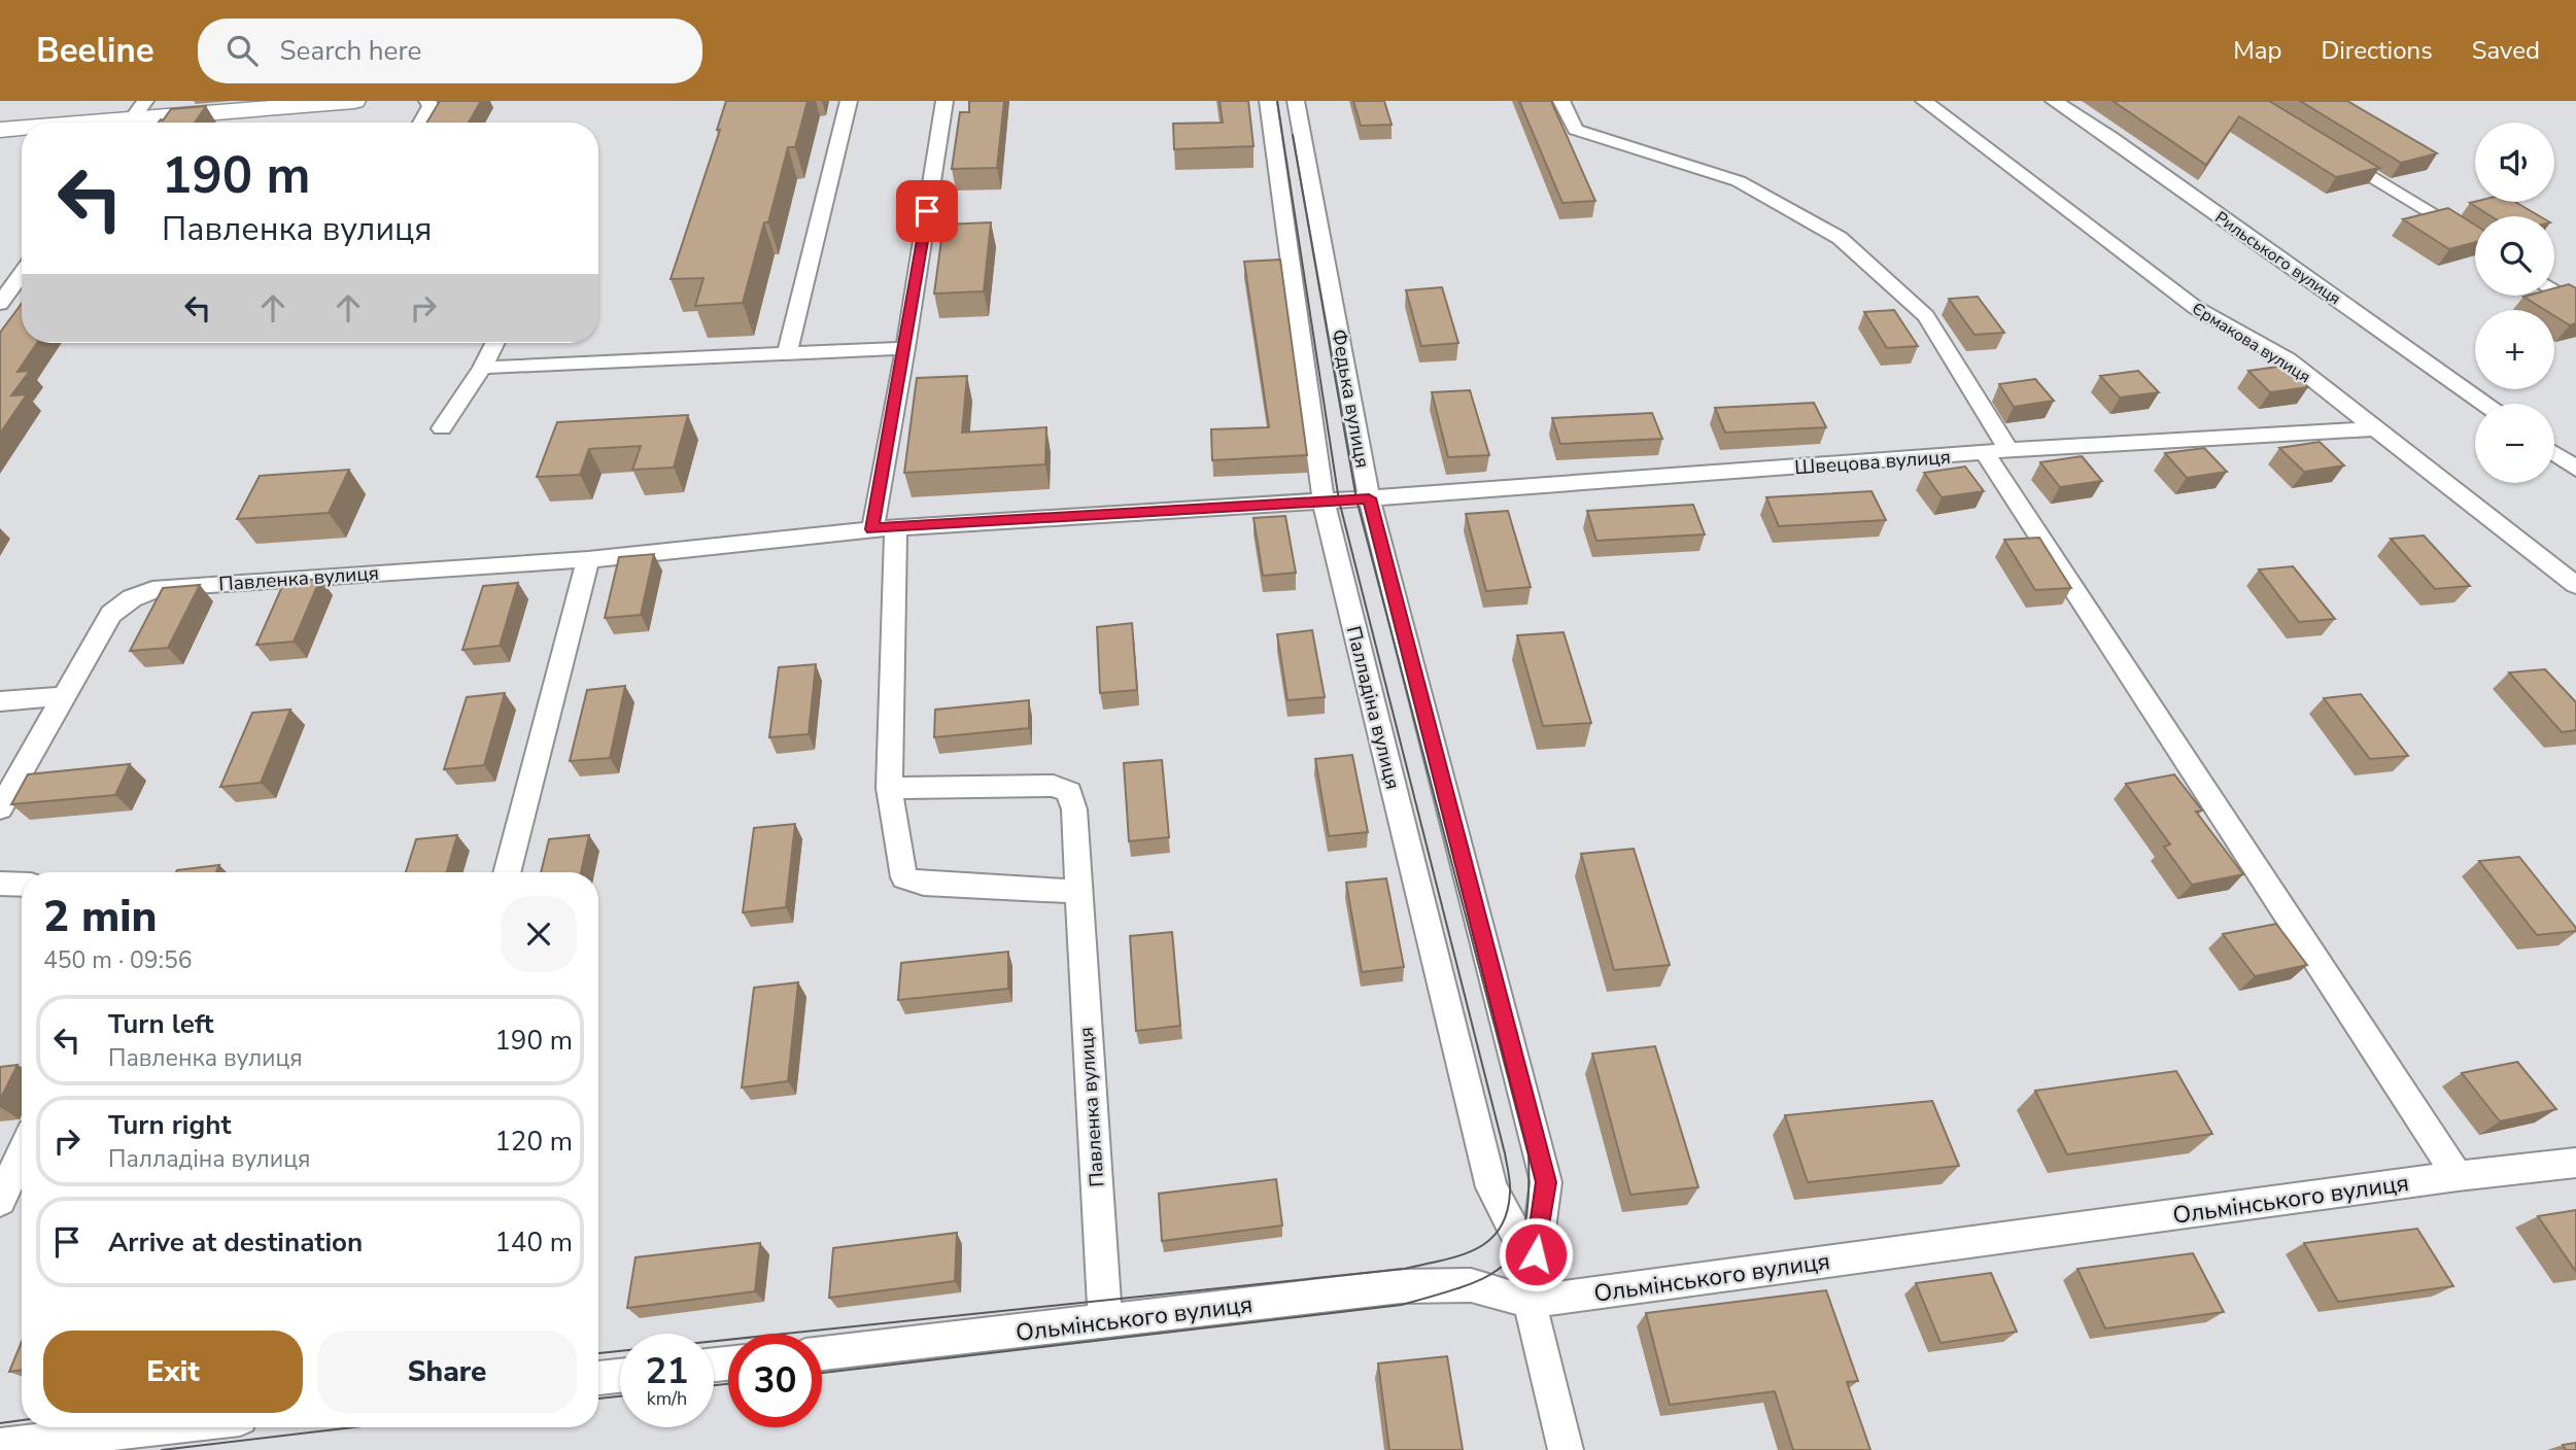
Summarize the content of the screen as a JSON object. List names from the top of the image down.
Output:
{
  "streets": {
    "street": [
      "Рильського вулиця",
      "Єрмакова вулиця",
      "Федька вулиця",
      "Швецова вулиця",
      "Павленка вулиця",
      "Палладіна вулиця",
      "Ольмінського вулиця"
    ]
  },
  "crossings": [
    ["Єрмакова вулиця", "Швецова вулиця"],
    ["Федька вулиця", "Швецова вулиця"],
    ["Федька вулиця", "Павленка вулиця"],
    ["Федька вулиця", "Палладіна вулиця"],
    ["Федька вулиця", "Ольмінського вулиця"],
    ["Швецова вулиця", "Павленка вулиця"],
    ["Павленка вулиця", "Палладіна вулиця"],
    ["Павленка вулиця", "Ольмінського вулиця"],
    ["Палладіна вулиця", "Ольмінського вулиця"]
  ],
  "page": {
    "header": "Beeline",
    "search": "Search here",
    "nav": ["Map", "Directions", "Saved"],
    "map_buttons": ["+", "−"],
    "turn": ["190 m", "Павленка вулиця"],
    "heading": ["2 min", "450 m · 09:56"],
    "list": [
      {
        "name": "Turn left",
        "note": "Павленка вулиця",
        "value": "190 m"
      },
      {
        "name": "Turn right",
        "note": "Палладіна вулиця",
        "value": "120 m"
      },
      {
        "name": "Arrive at destination",
        "value": "140 m"
      }
    ],
    "buttons": ["Exit", "Share"],
    "speed": "21 km/h",
    "limit": "30"
  }
}
